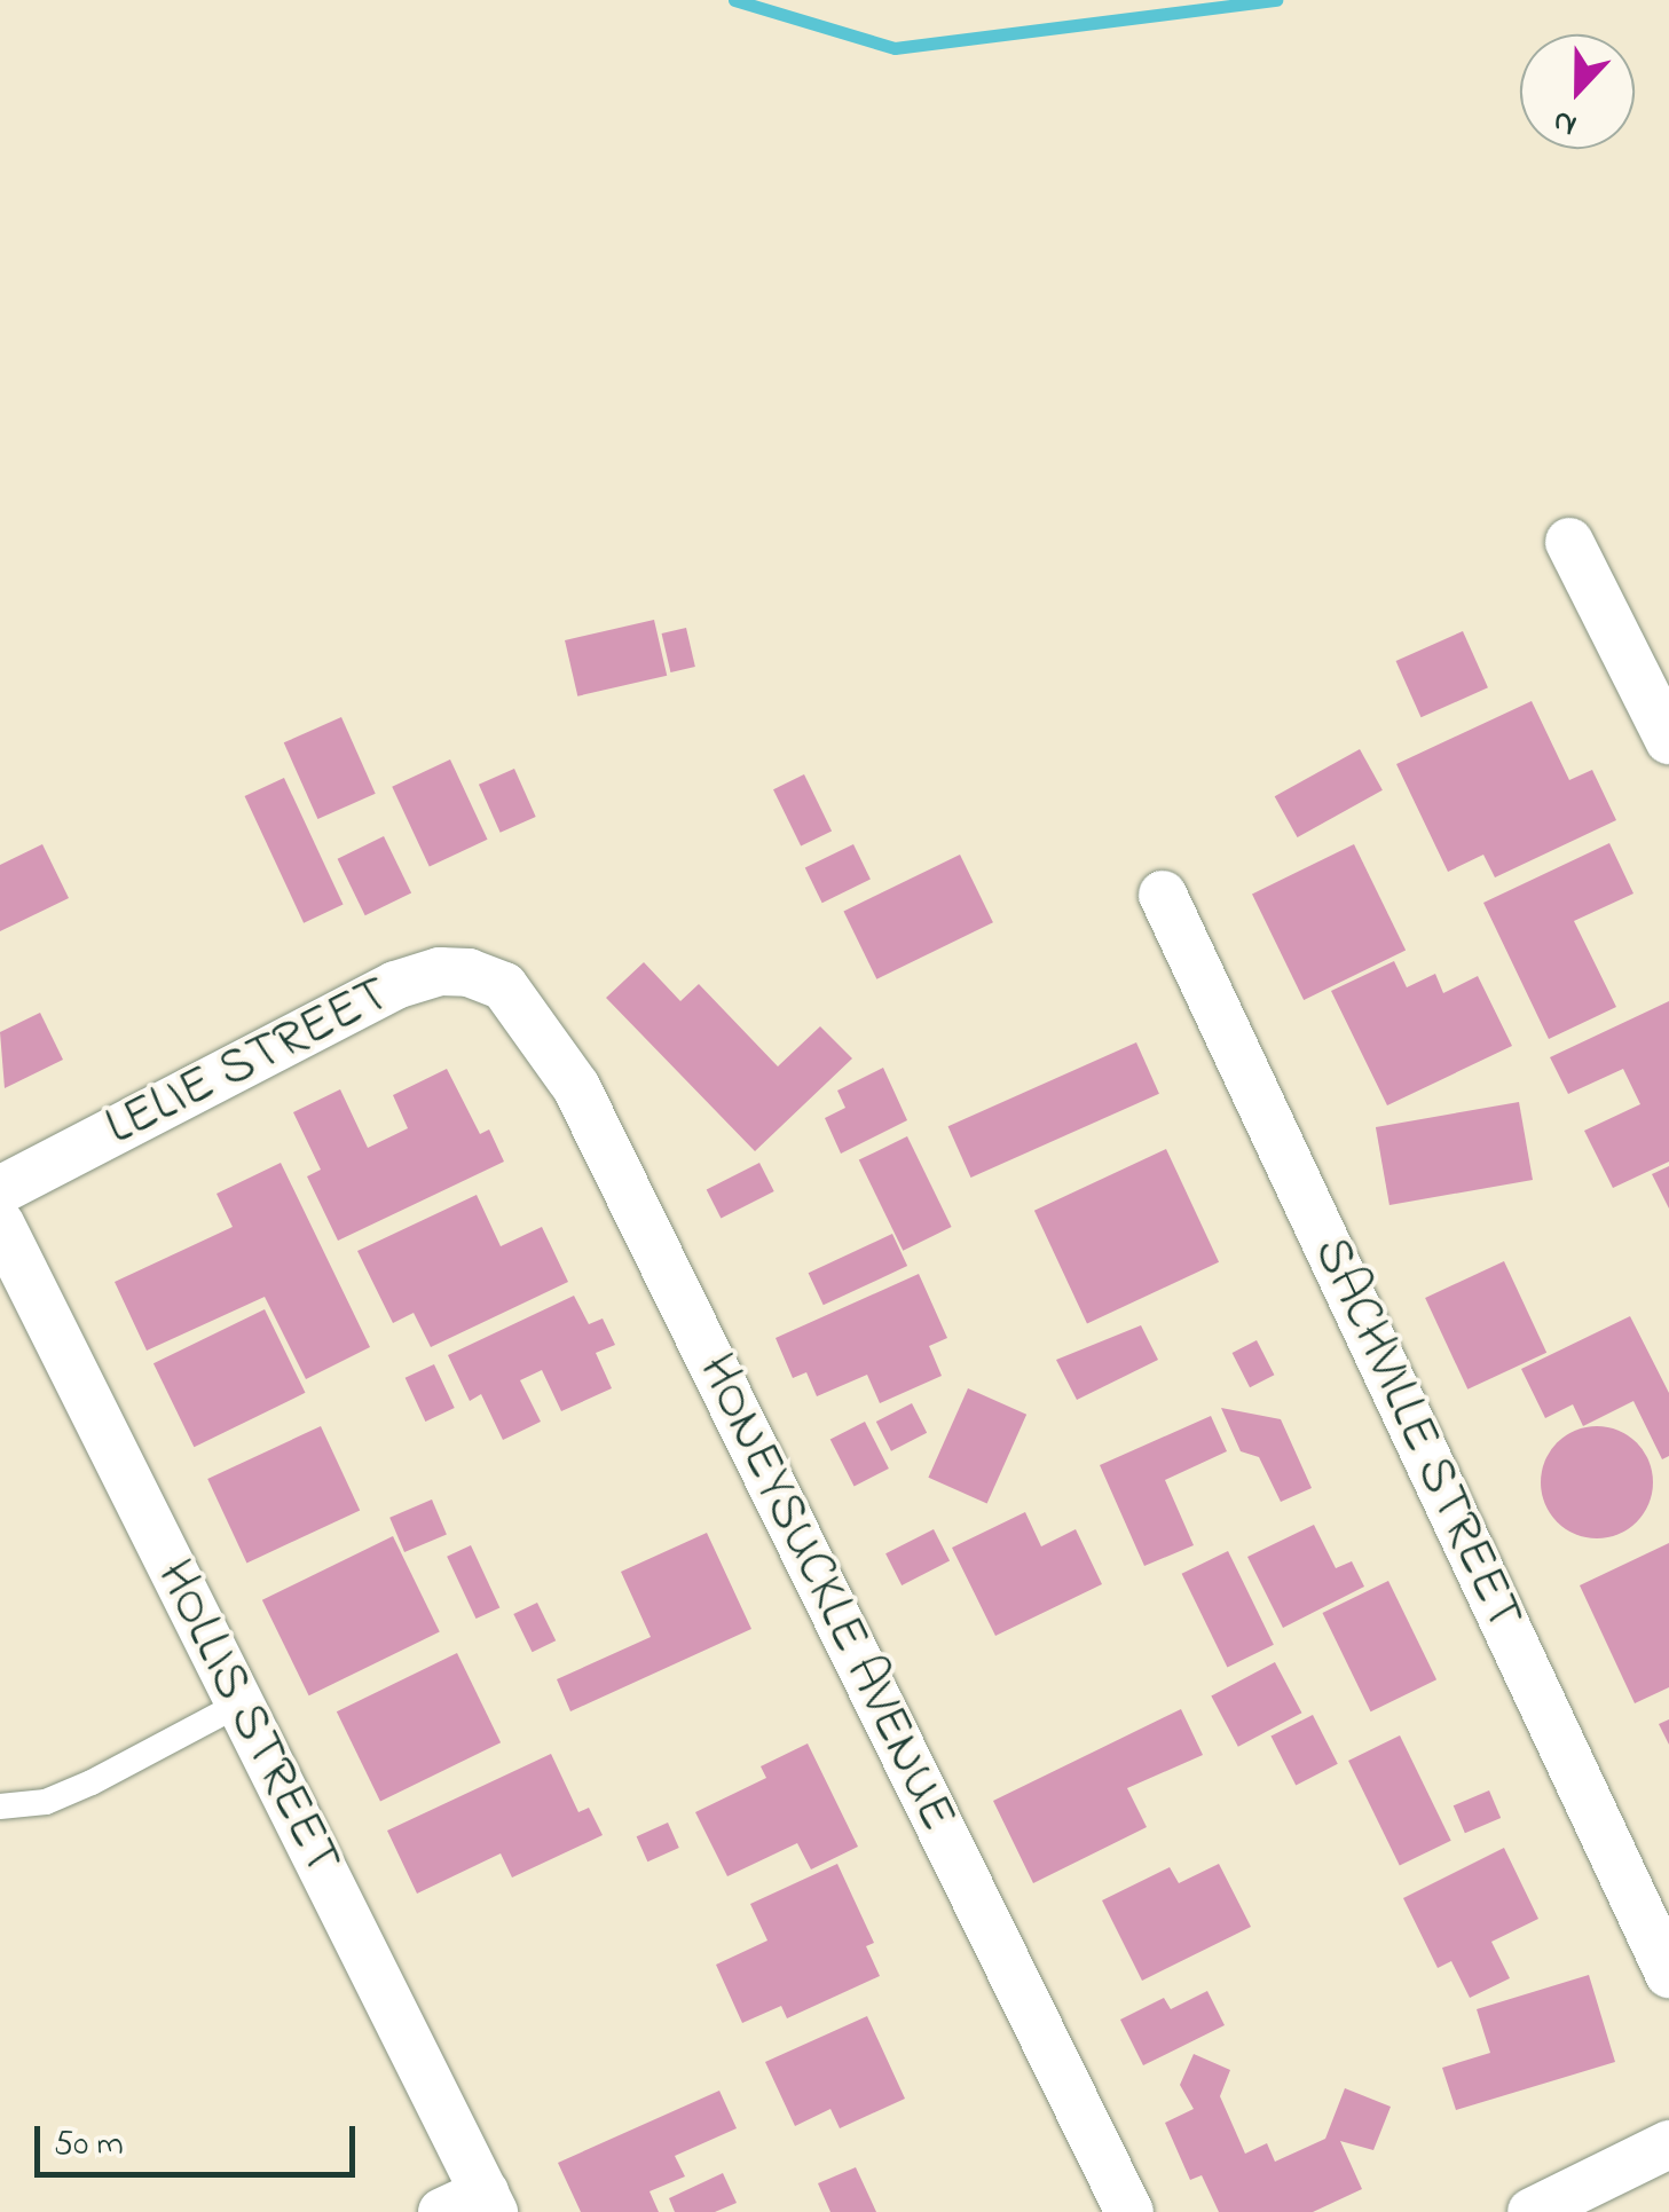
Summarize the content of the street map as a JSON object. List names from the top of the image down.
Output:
{
  "streets": {
    "street": [
      "LELIE STREET",
      "SACHVILLE STREET",
      "HONEYSUCKLE AVENUE",
      "HOLLIS STREET"
    ]
  },
  "crossings": [
    ["LELIE STREET", "HONEYSUCKLE AVENUE"]
  ],
  "scale_bar": "50 m",
  "north": "bottom"
}
